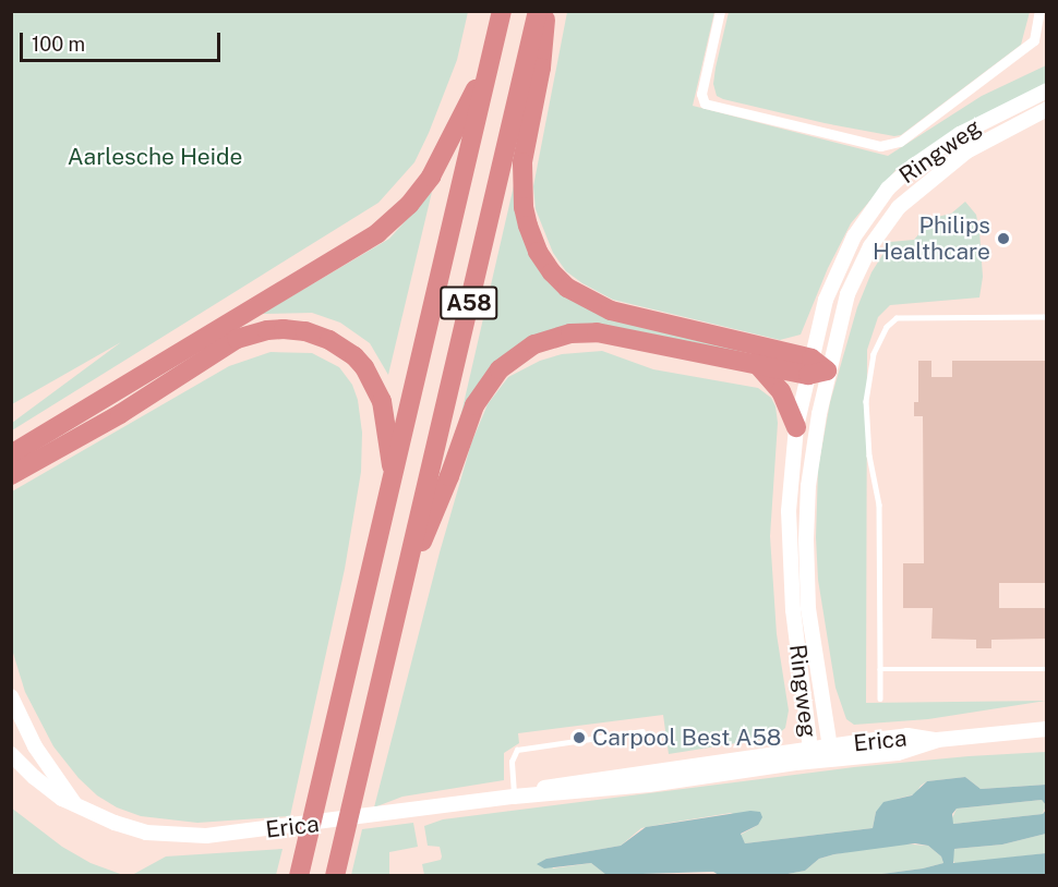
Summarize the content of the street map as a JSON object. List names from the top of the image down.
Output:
{
  "streets": {
    "highway": ["A58"],
    "main road": ["Ringweg", "Erica"]
  },
  "crossings": [
    ["Ringweg", "A58"],
    ["Ringweg", "Erica"]
  ],
  "parks": ["Aarlesche Heide"],
  "places": ["Philips Healthcare", "Carpool Best A58"],
  "scale_bar": "100 m"
}
